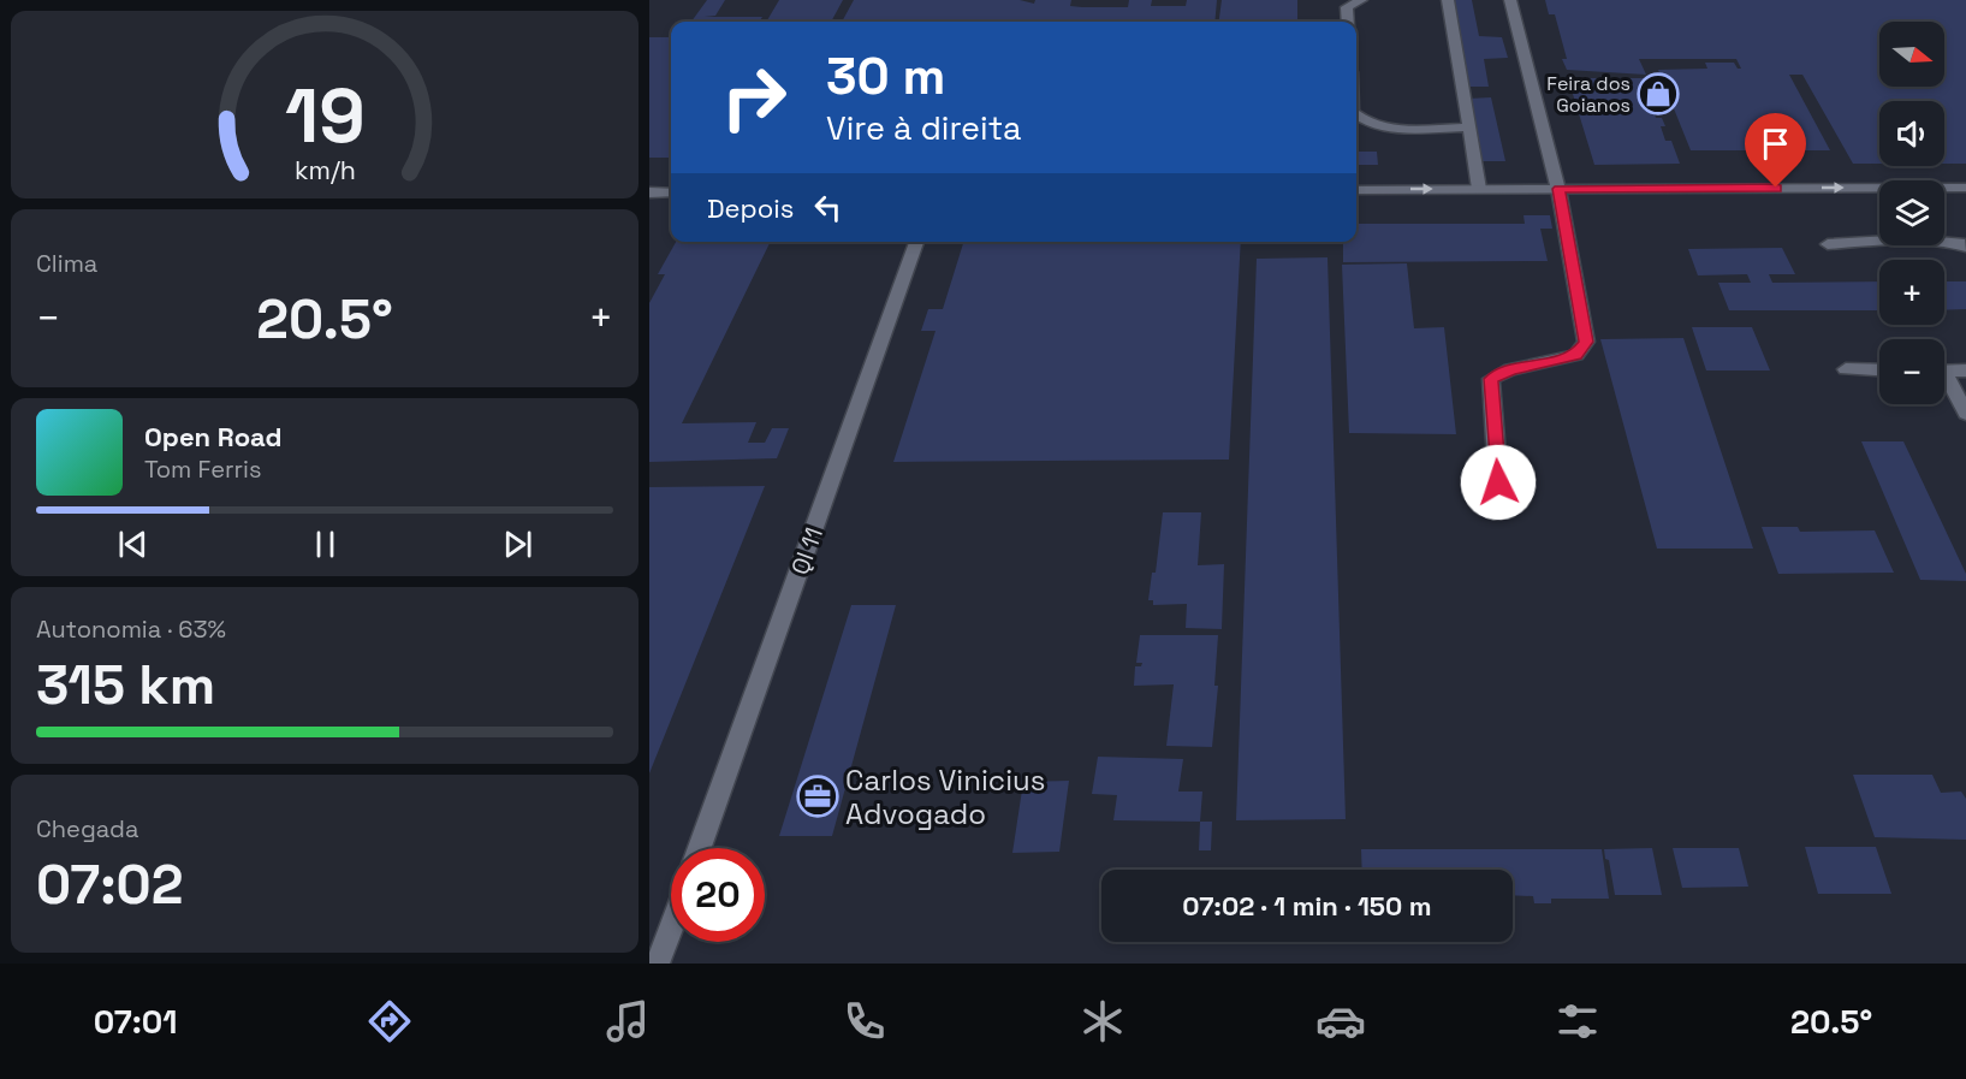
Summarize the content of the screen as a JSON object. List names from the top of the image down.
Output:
{
  "streets": {
    "street": ["QI 11"]
  },
  "places": {
    "shop": ["Feira dos Goianos"],
    "office": ["Carlos Vinicius Advogado"]
  },
  "north": "right",
  "page": {
    "map_buttons": ["+", "−"],
    "turn": ["30 m", "Vire à direita"],
    "then": "Depois",
    "tile": [
      "Clima",
      ["Autonomia · 63%", "315 km"],
      ["Chegada", "07:02"]
    ],
    "heat": ["−", "20.5°", "+"],
    "song": ["Open Road", "Tom Ferris"],
    "limit": "20",
    "trip": "07:02 · 1 min · 150 m",
    "tabs": ["07:01", "20.5°"],
    "gauge": ["19", "km/h"]
  }
}
